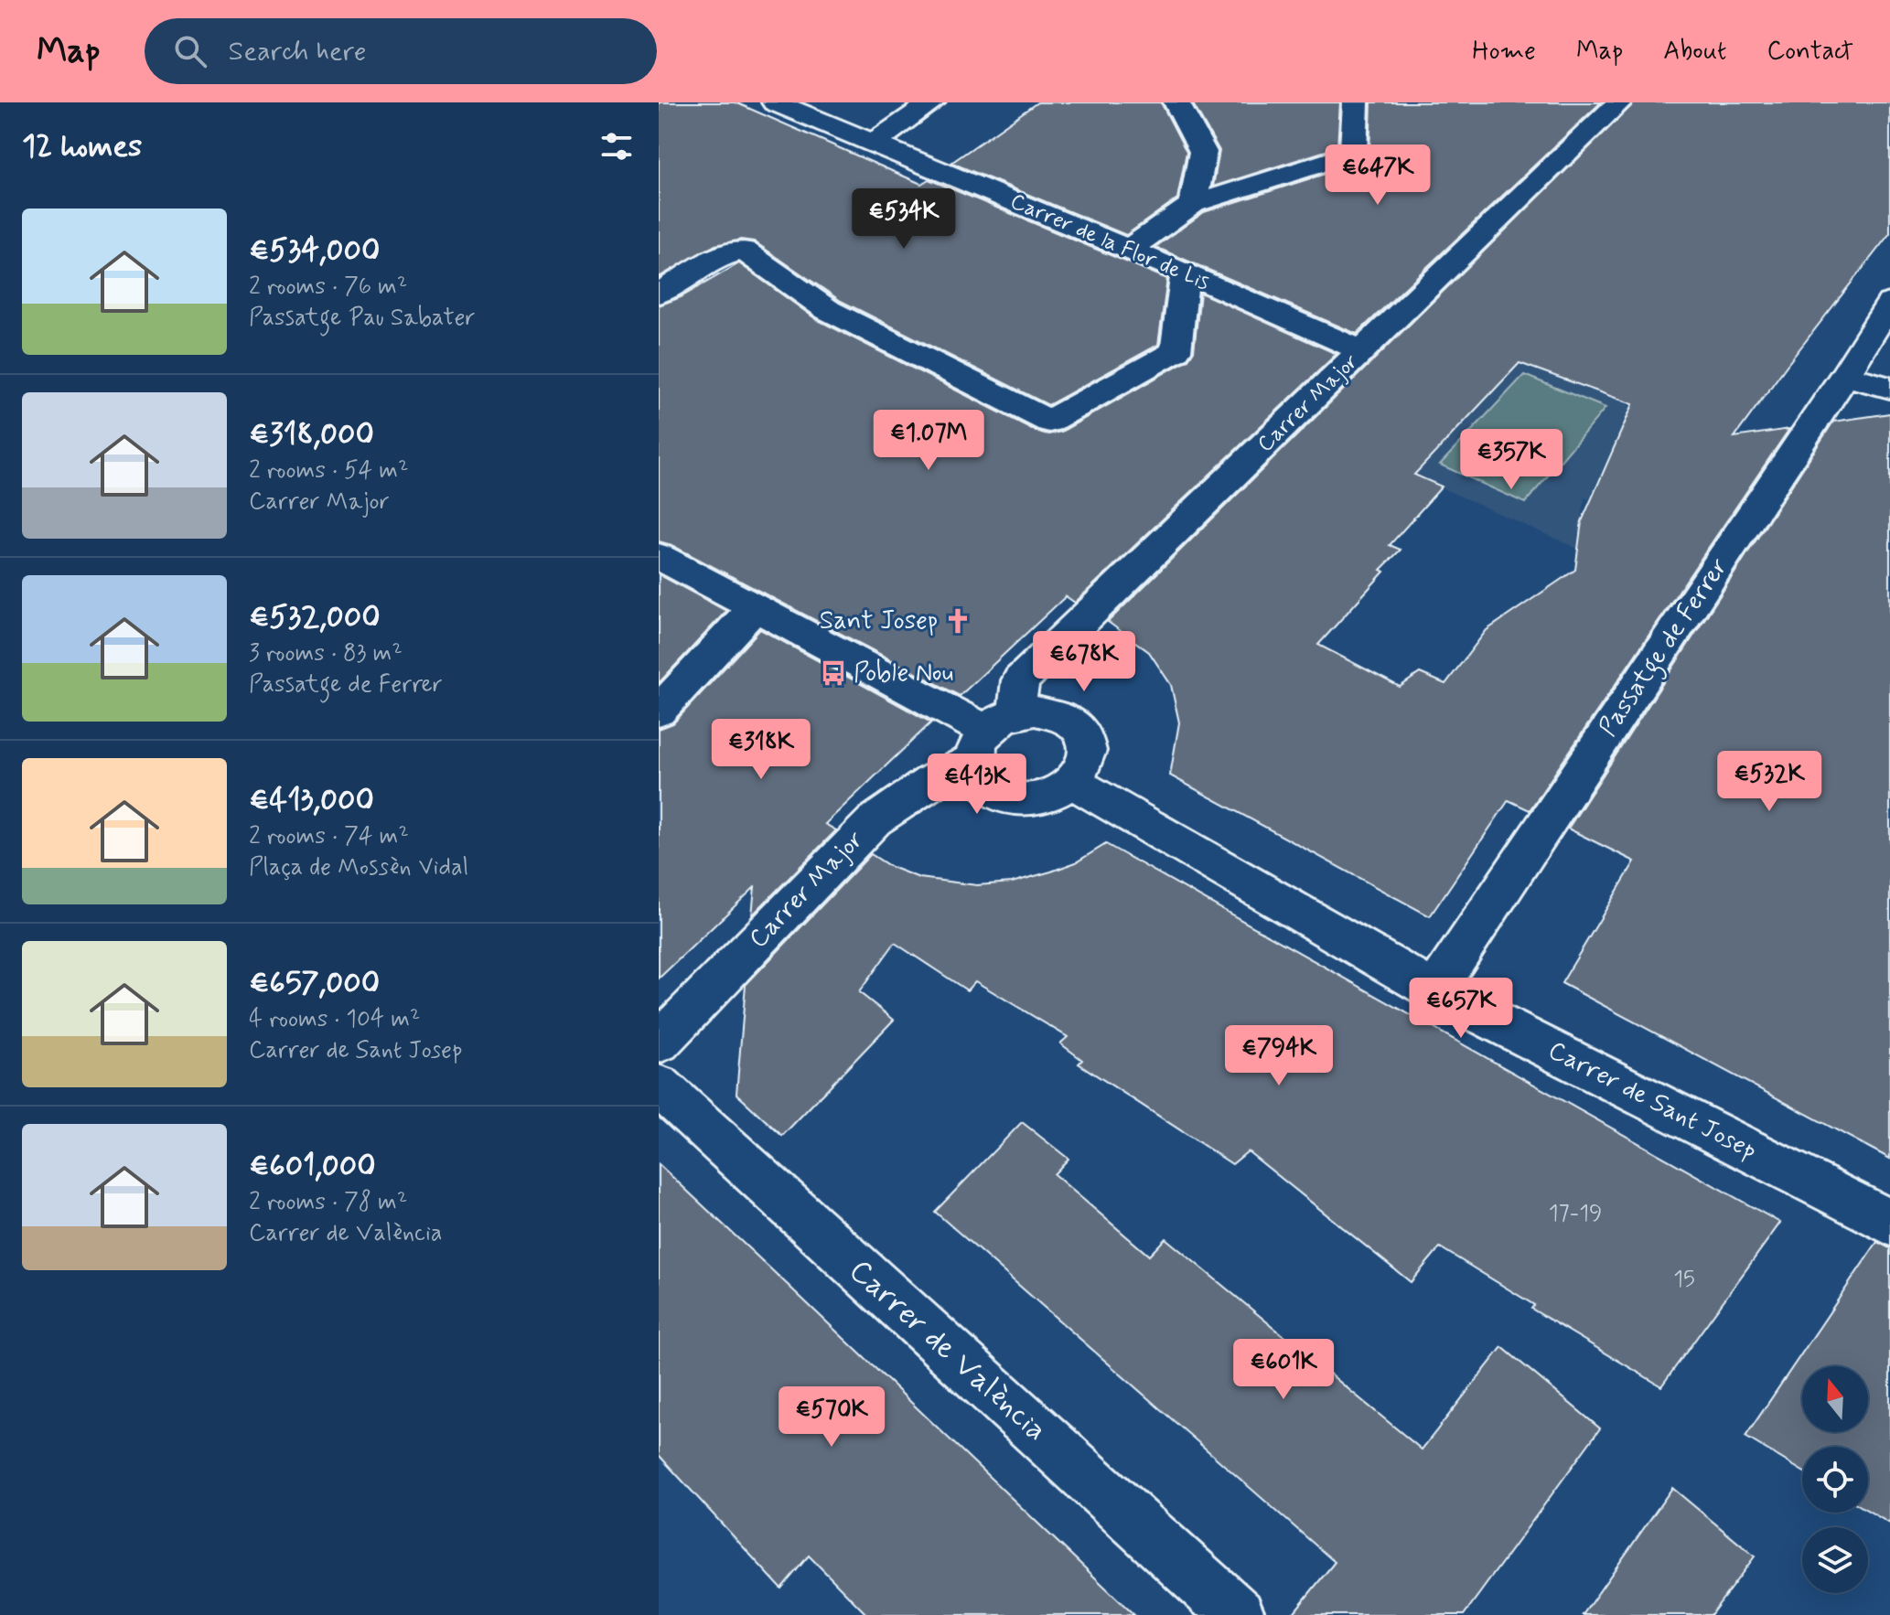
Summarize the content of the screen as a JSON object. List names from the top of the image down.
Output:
{
  "streets": {
    "street": [
      "Carrer de la Flor de Lis",
      "Carrer Major",
      "Passatge de Ferrer",
      "Carrer de Sant Josep",
      "Carrer de València"
    ]
  },
  "crossings": [
    ["Carrer de la Flor de Lis", "Carrer Major"],
    ["Carrer Major", "Carrer de Sant Josep"],
    ["Passatge de Ferrer", "Carrer de Sant Josep"]
  ],
  "places": {
    "church": ["Sant Josep"],
    "bus stop": ["Poble Nou"]
  },
  "house_numbers": ["17-19", "15"],
  "north": "top",
  "page": {
    "header": "Map",
    "search": "Search here",
    "nav": [
      "Home",
      "Map",
      "About",
      "Contact"
    ],
    "heading": "12 homes",
    "price": [
      "€647K",
      "€534K",
      "€1.07M",
      "€357K",
      "€678K",
      "€318K",
      "€532K",
      "€413K",
      "€657K",
      "€794K",
      "€601K",
      "€570K"
    ],
    "list": [
      {
        "name": "€534,000",
        "note": "2 rooms · 76 m² · Passatge Pau Sabater"
      },
      {
        "name": "€318,000",
        "note": "2 rooms · 54 m² · Carrer Major"
      },
      {
        "name": "€532,000",
        "note": "3 rooms · 83 m² · Passatge de Ferrer"
      },
      {
        "name": "€413,000",
        "note": "2 rooms · 74 m² · Plaça de Mossèn Vidal"
      },
      {
        "name": "€657,000",
        "note": "4 rooms · 104 m² · Carrer de Sant Josep"
      },
      {
        "name": "€601,000",
        "note": "2 rooms · 78 m² · Carrer de València"
      }
    ]
  }
}
